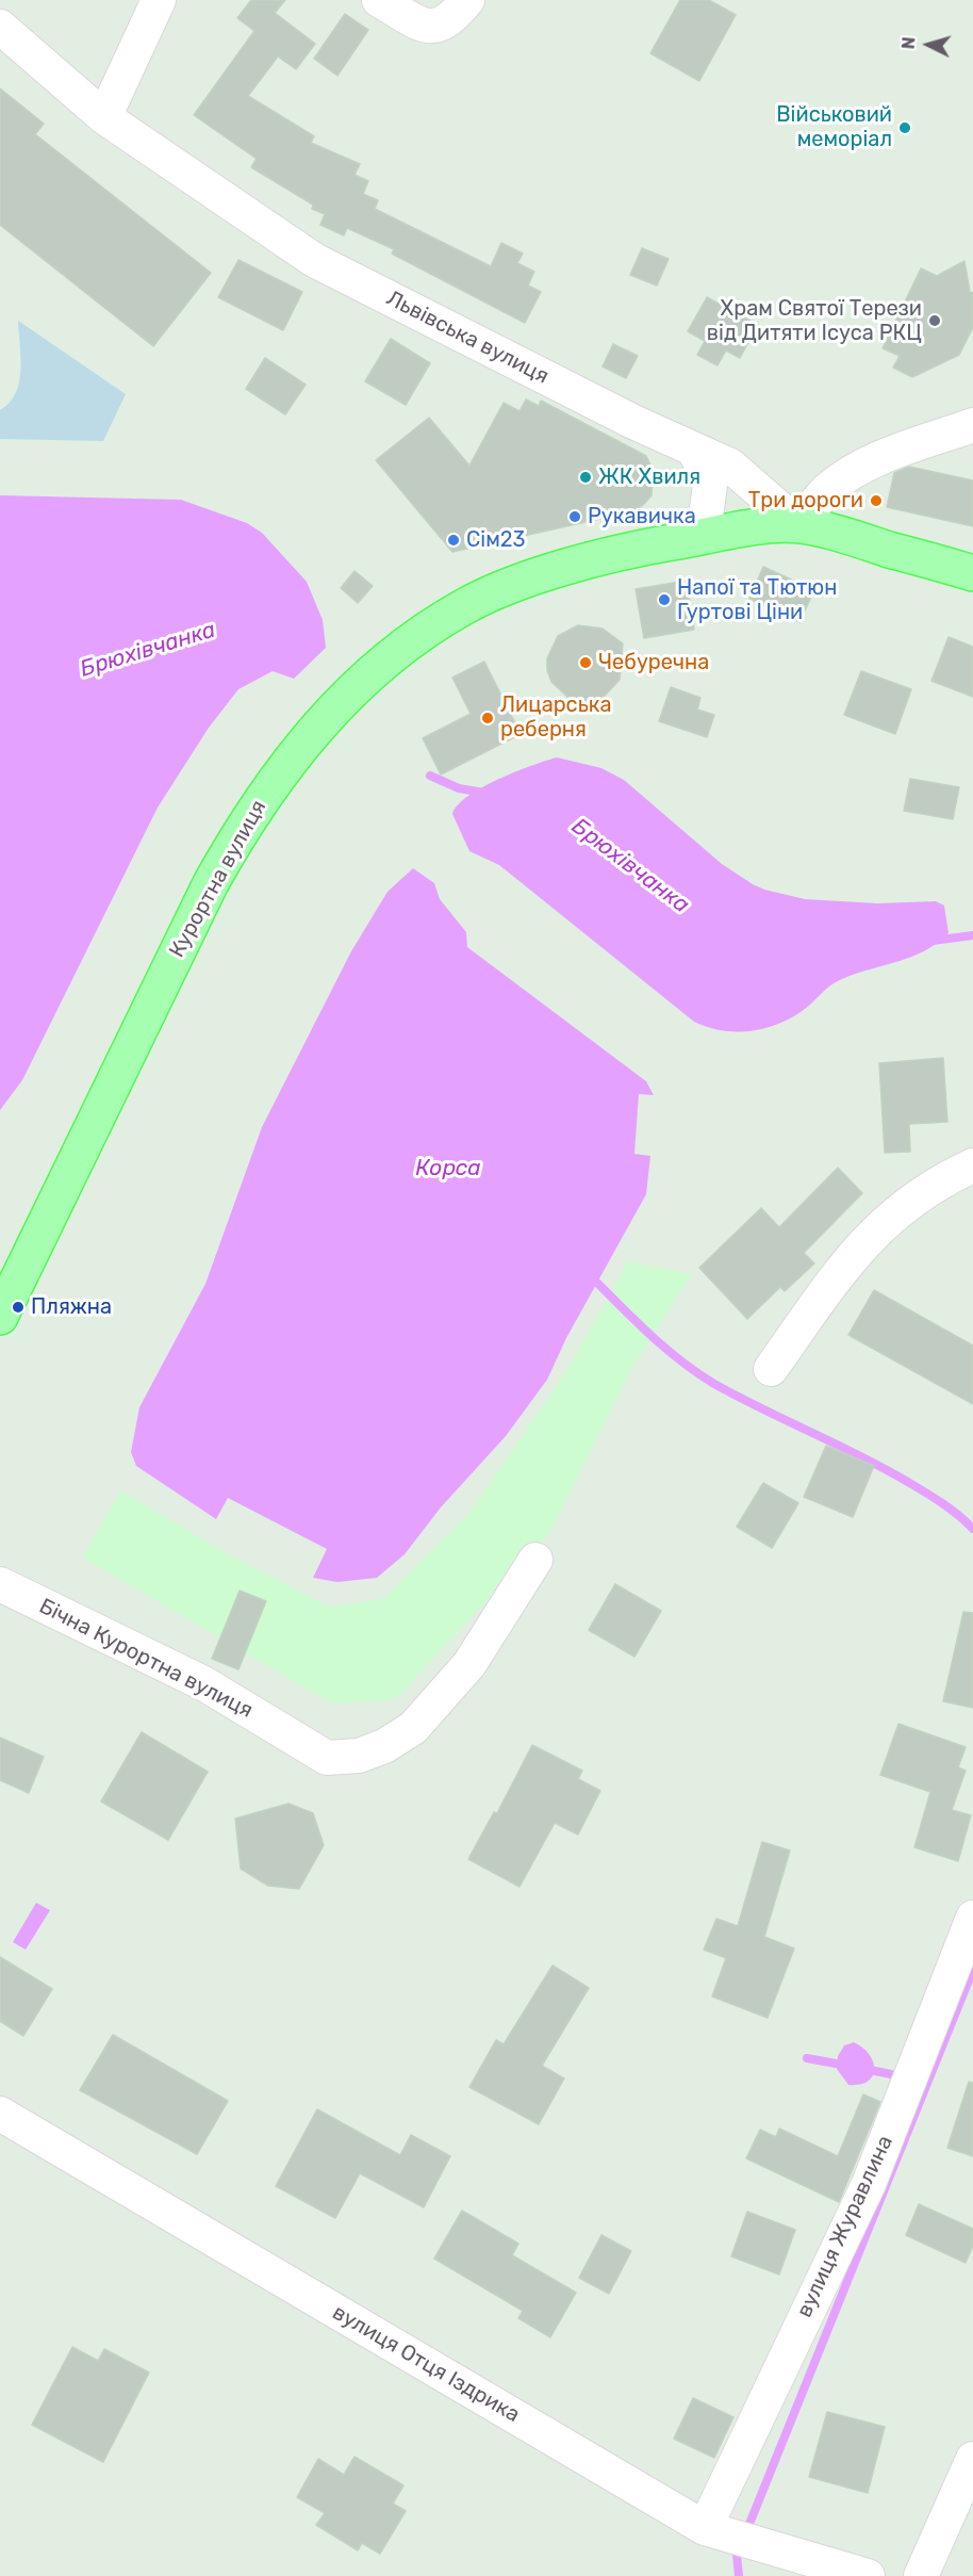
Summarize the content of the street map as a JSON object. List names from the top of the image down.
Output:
{
  "streets": {
    "main road": ["Курортна вулиця"],
    "street": [
      "Львівська вулиця",
      "Бічна Курортна вулиця",
      "вулиця Журавлина",
      "вулиця Отця Іздрика"
    ]
  },
  "crossings": [
    ["Львівська вулиця", "Курортна вулиця"],
    ["вулиця Журавлина", "вулиця Отця Іздрика"]
  ],
  "water": ["Брюхівчанка", "Корса"],
  "places": [
    "Військовий меморіал",
    "Храм Святої Терези від Дитяти Ісуса РКЦ",
    "ЖК Хвиля",
    "Три дороги",
    "Рукавичка",
    "Сім23",
    "Напої та Тютюн Гуртові Ціни",
    "Чебуречна",
    "Лицарська реберня",
    "Пляжна"
  ],
  "north": "left"
}
